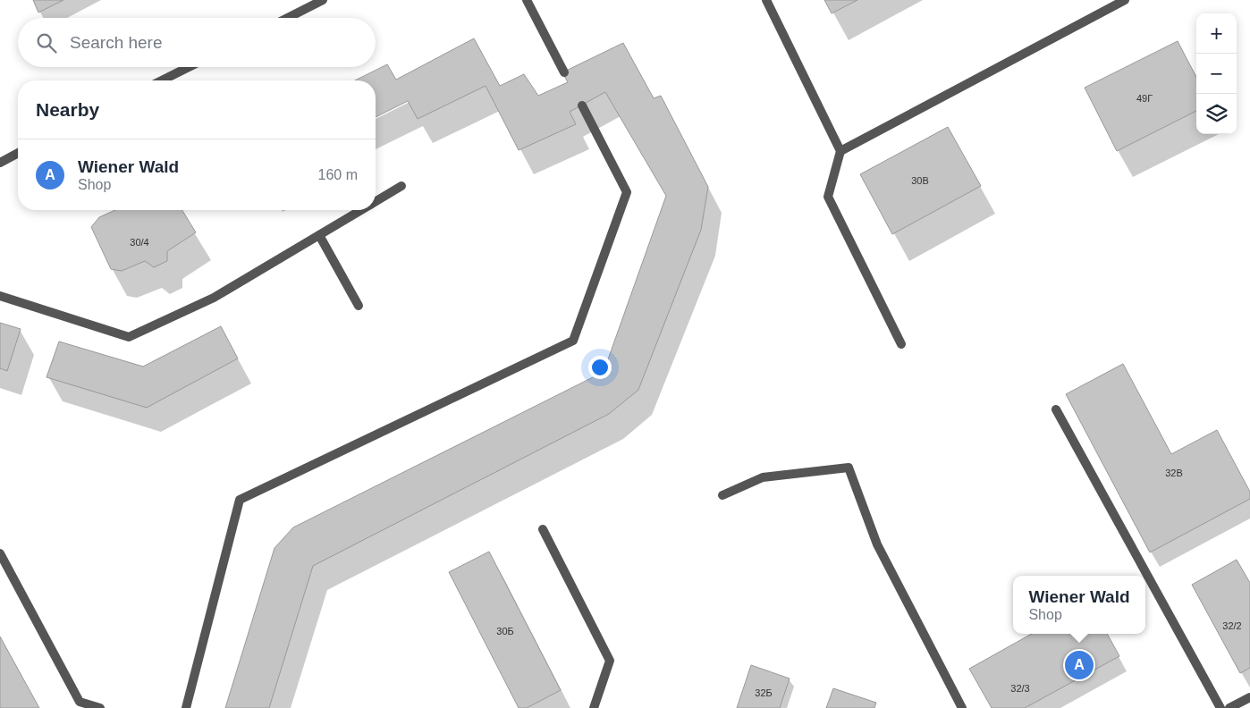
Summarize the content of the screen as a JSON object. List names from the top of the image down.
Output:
{
  "house_numbers": [
    "49Г",
    "30В",
    "30/4",
    "32В",
    "32/2",
    "30Б",
    "32/3",
    "32Б"
  ],
  "page": {
    "map_buttons": ["+", "−"],
    "search": "Search here",
    "heading": "Nearby",
    "list": [
      {
        "mark": "A",
        "name": "Wiener Wald",
        "note": "Shop",
        "value": "160 m"
      }
    ],
    "popup": ["Wiener Wald", "Shop"],
    "pins": "A"
  }
}
